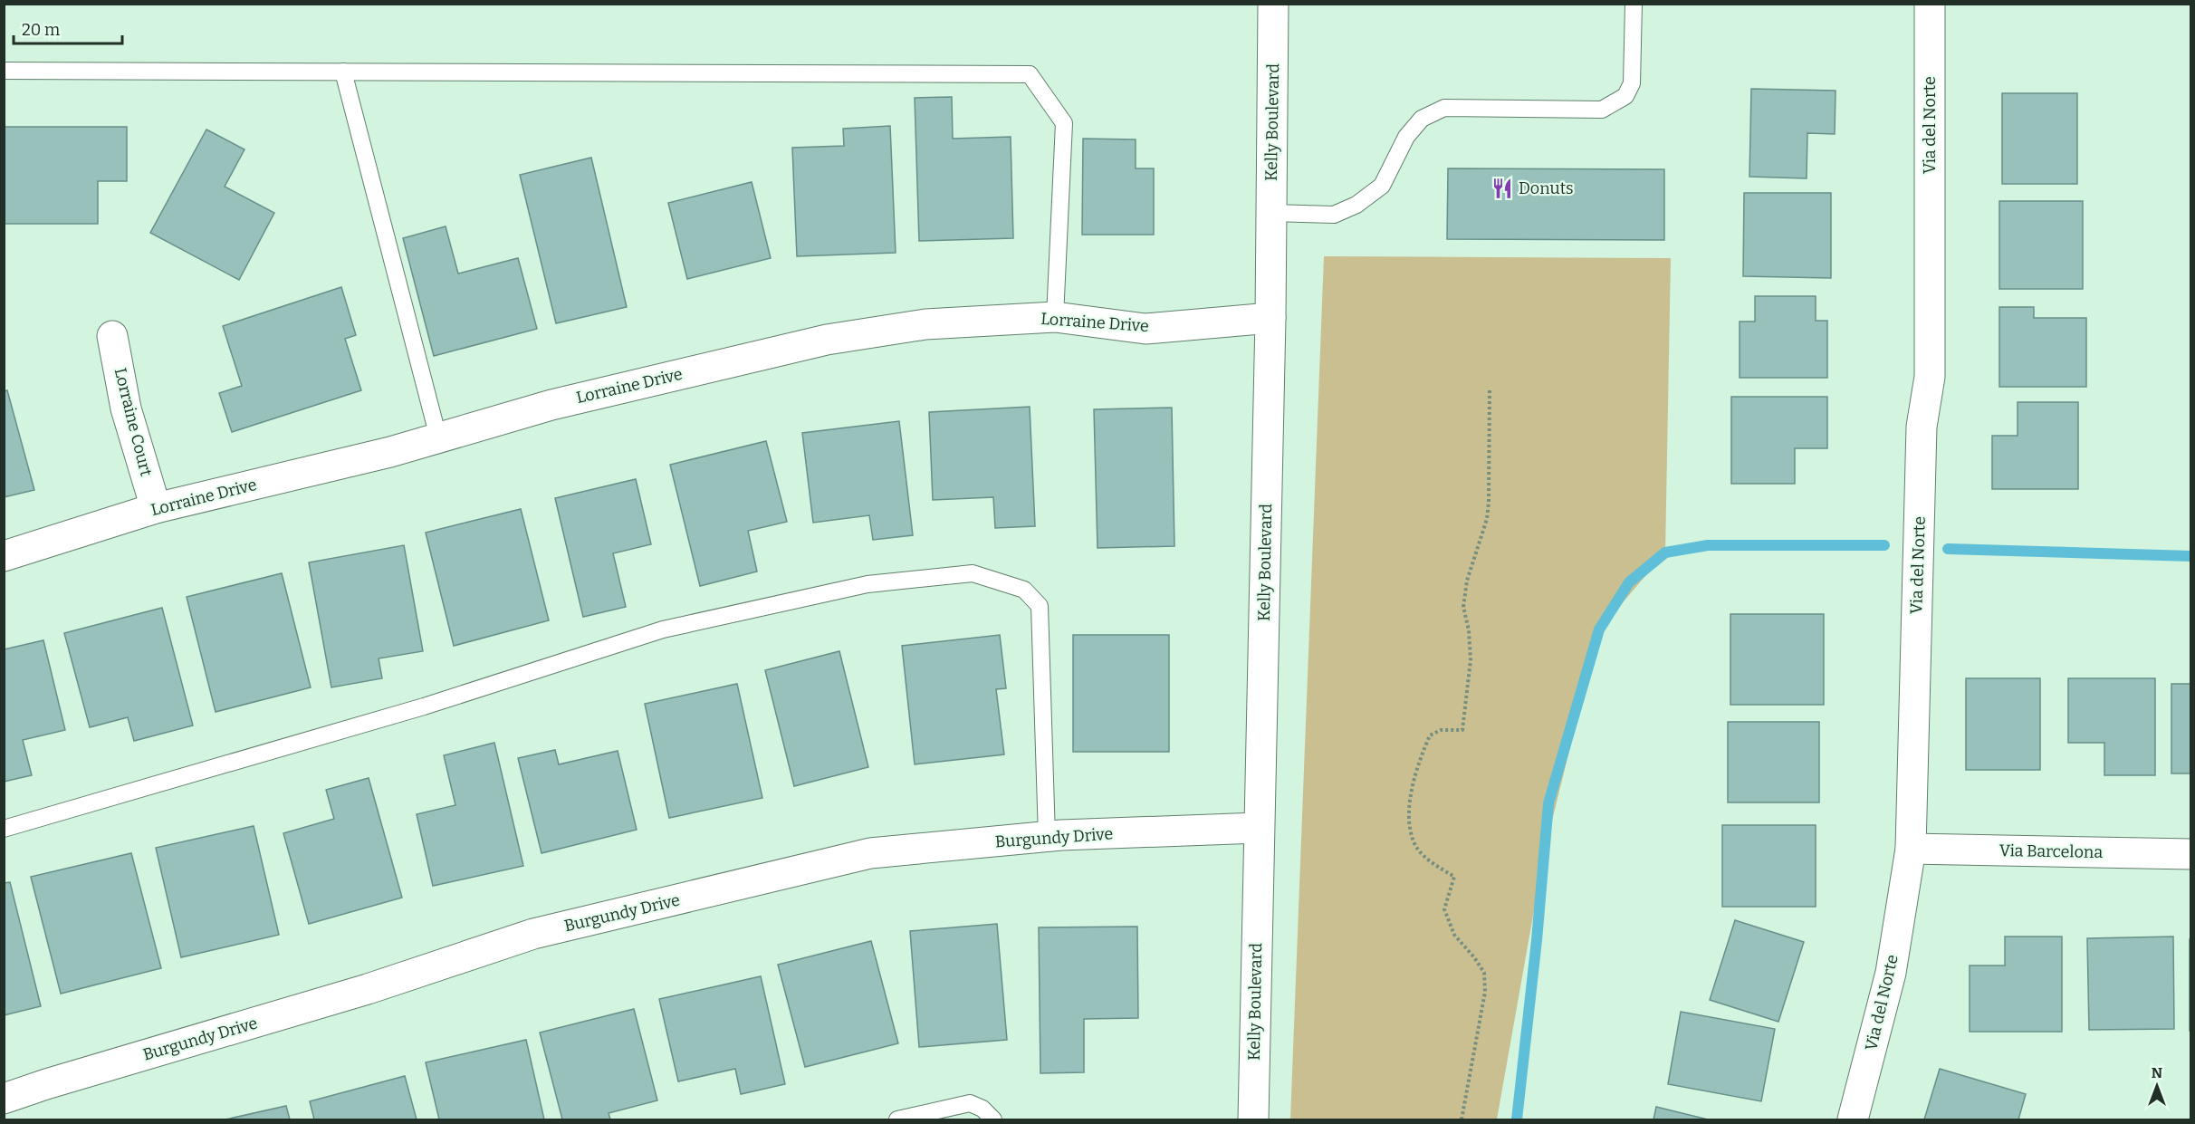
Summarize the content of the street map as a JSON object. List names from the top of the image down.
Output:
{
  "streets": {
    "street": [
      "Kelly Boulevard",
      "Via del Norte",
      "Lorraine Drive",
      "Lorraine Court",
      "Burgundy Drive",
      "Via Barcelona"
    ]
  },
  "crossings": [
    ["Kelly Boulevard", "Lorraine Drive"],
    ["Kelly Boulevard", "Burgundy Drive"],
    ["Via del Norte", "Via Barcelona"],
    ["Lorraine Drive", "Lorraine Court"]
  ],
  "places": {
    "restaurant": ["Donuts"]
  },
  "scale_bar": "20 m",
  "north": "top"
}
